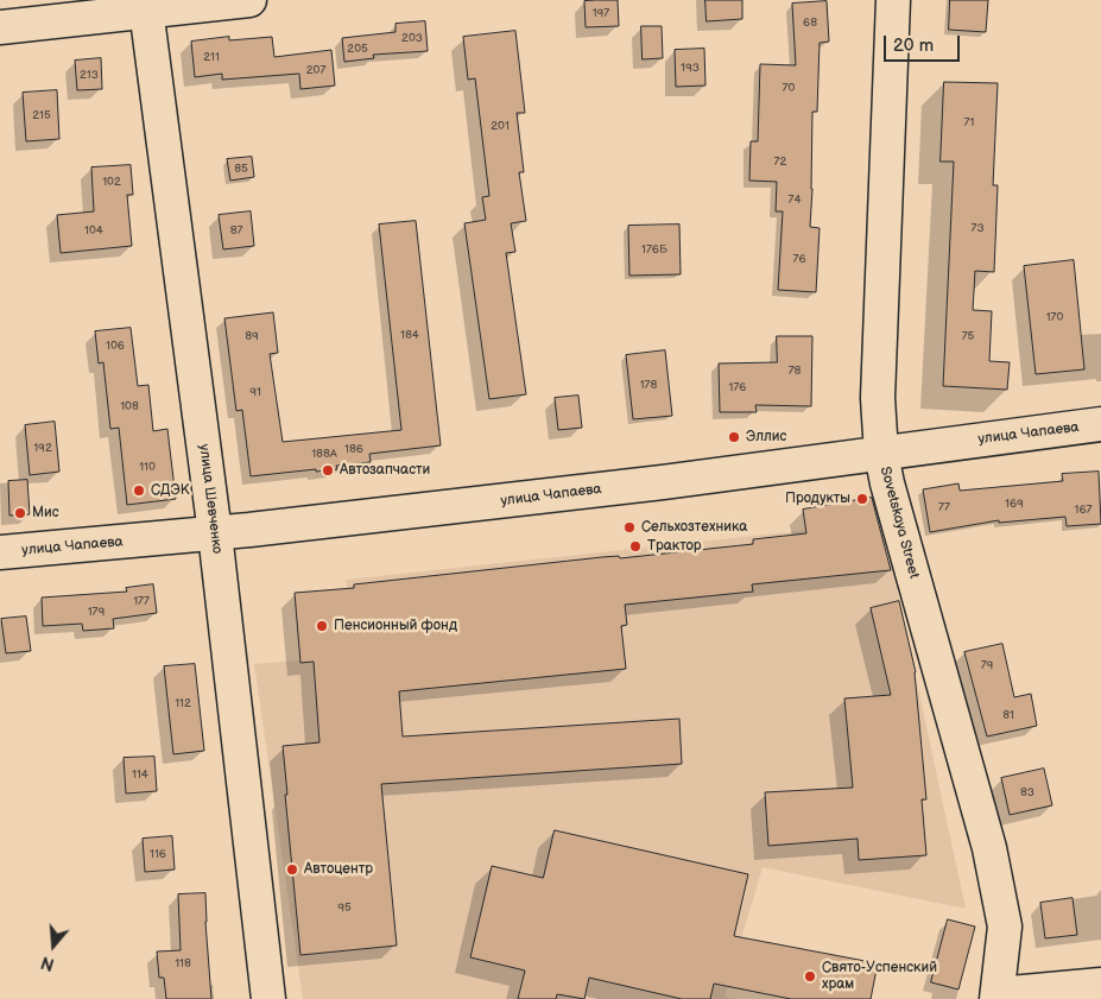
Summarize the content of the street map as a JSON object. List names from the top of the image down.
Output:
{
  "streets": {
    "main road": ["улица Чапаева", "улица Шевченко", "Sovetskaya Street"]
  },
  "crossings": [
    ["улица Чапаева", "улица Шевченко"],
    ["улица Чапаева", "Sovetskaya Street"]
  ],
  "places": [
    "Эллис",
    "Автозапчасти",
    "СДЭК",
    "Продукты",
    "Мис",
    "Сельхозтехника",
    "Трактор",
    "Пенсионный фонд",
    "Автоцентр",
    "Свято-Успенский храм"
  ],
  "house_numbers": [
    "197",
    "68",
    "203",
    "205",
    "211",
    "193",
    "207",
    "213",
    "70",
    "215",
    "71",
    "201",
    "72",
    "85",
    "102",
    "74",
    "73",
    "104",
    "87",
    "176Б",
    "76",
    "170",
    "184",
    "89",
    "75",
    "106",
    "78",
    "178",
    "176",
    "91",
    "108",
    "192",
    "186",
    "188А",
    "110",
    "169",
    "77",
    "167",
    "177",
    "179",
    "79",
    "112",
    "81",
    "114",
    "83",
    "116",
    "95",
    "118"
  ],
  "scale_bar": "20 m",
  "north": "bottom"
}
